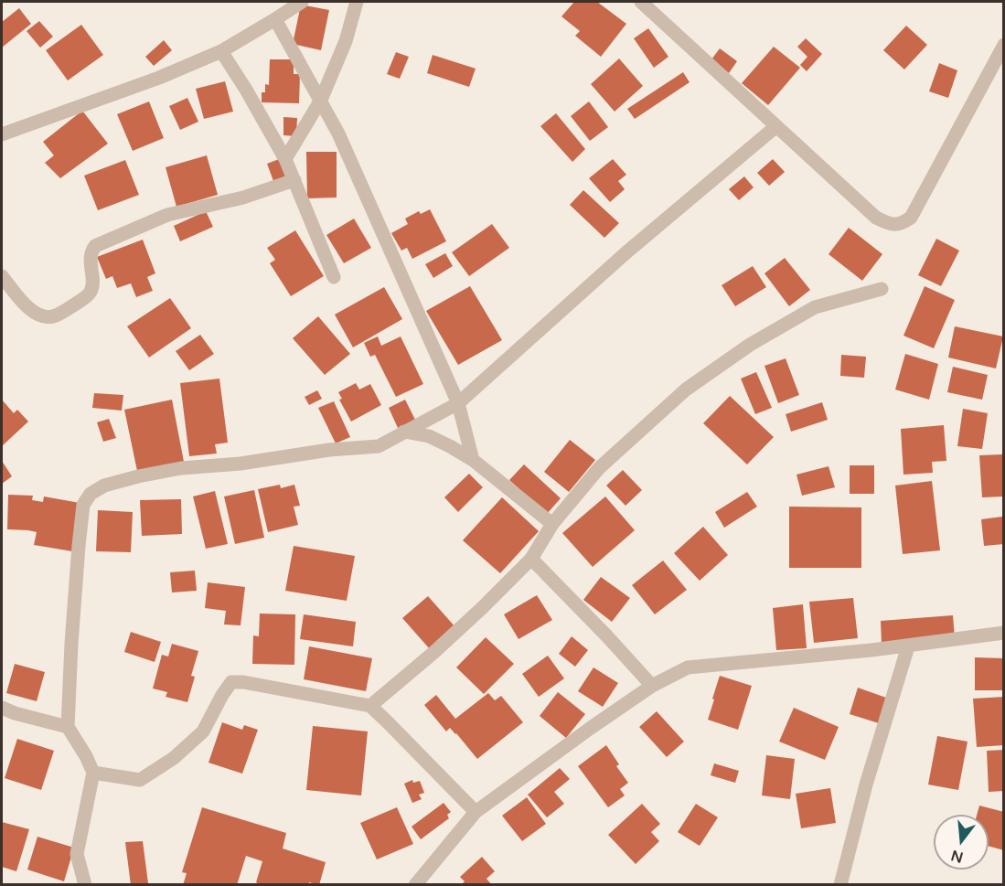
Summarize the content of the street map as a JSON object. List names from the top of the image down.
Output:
{
  "north": "bottom"
}
